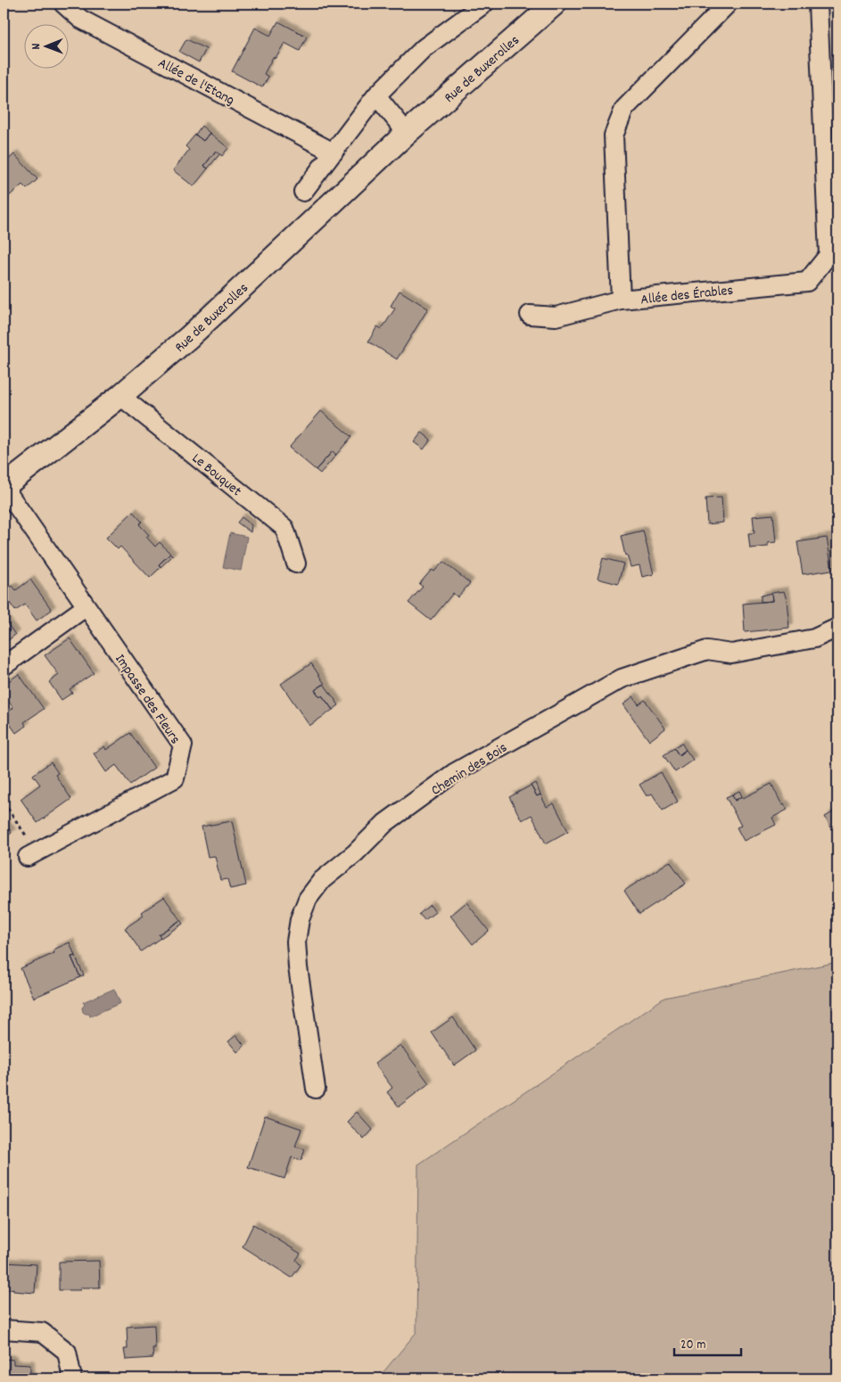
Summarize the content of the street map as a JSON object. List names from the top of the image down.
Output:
{
  "streets": {
    "street": [
      "Rue de Buxerolles",
      "Allée de l'Etang",
      "Allée des Érables",
      "Le Bouquet",
      "Impasse des Fleurs",
      "Chemin des Bois"
    ]
  },
  "crossings": [
    ["Rue de Buxerolles", "Le Bouquet"],
    ["Rue de Buxerolles", "Impasse des Fleurs"]
  ],
  "scale_bar": "20 m",
  "north": "left"
}
